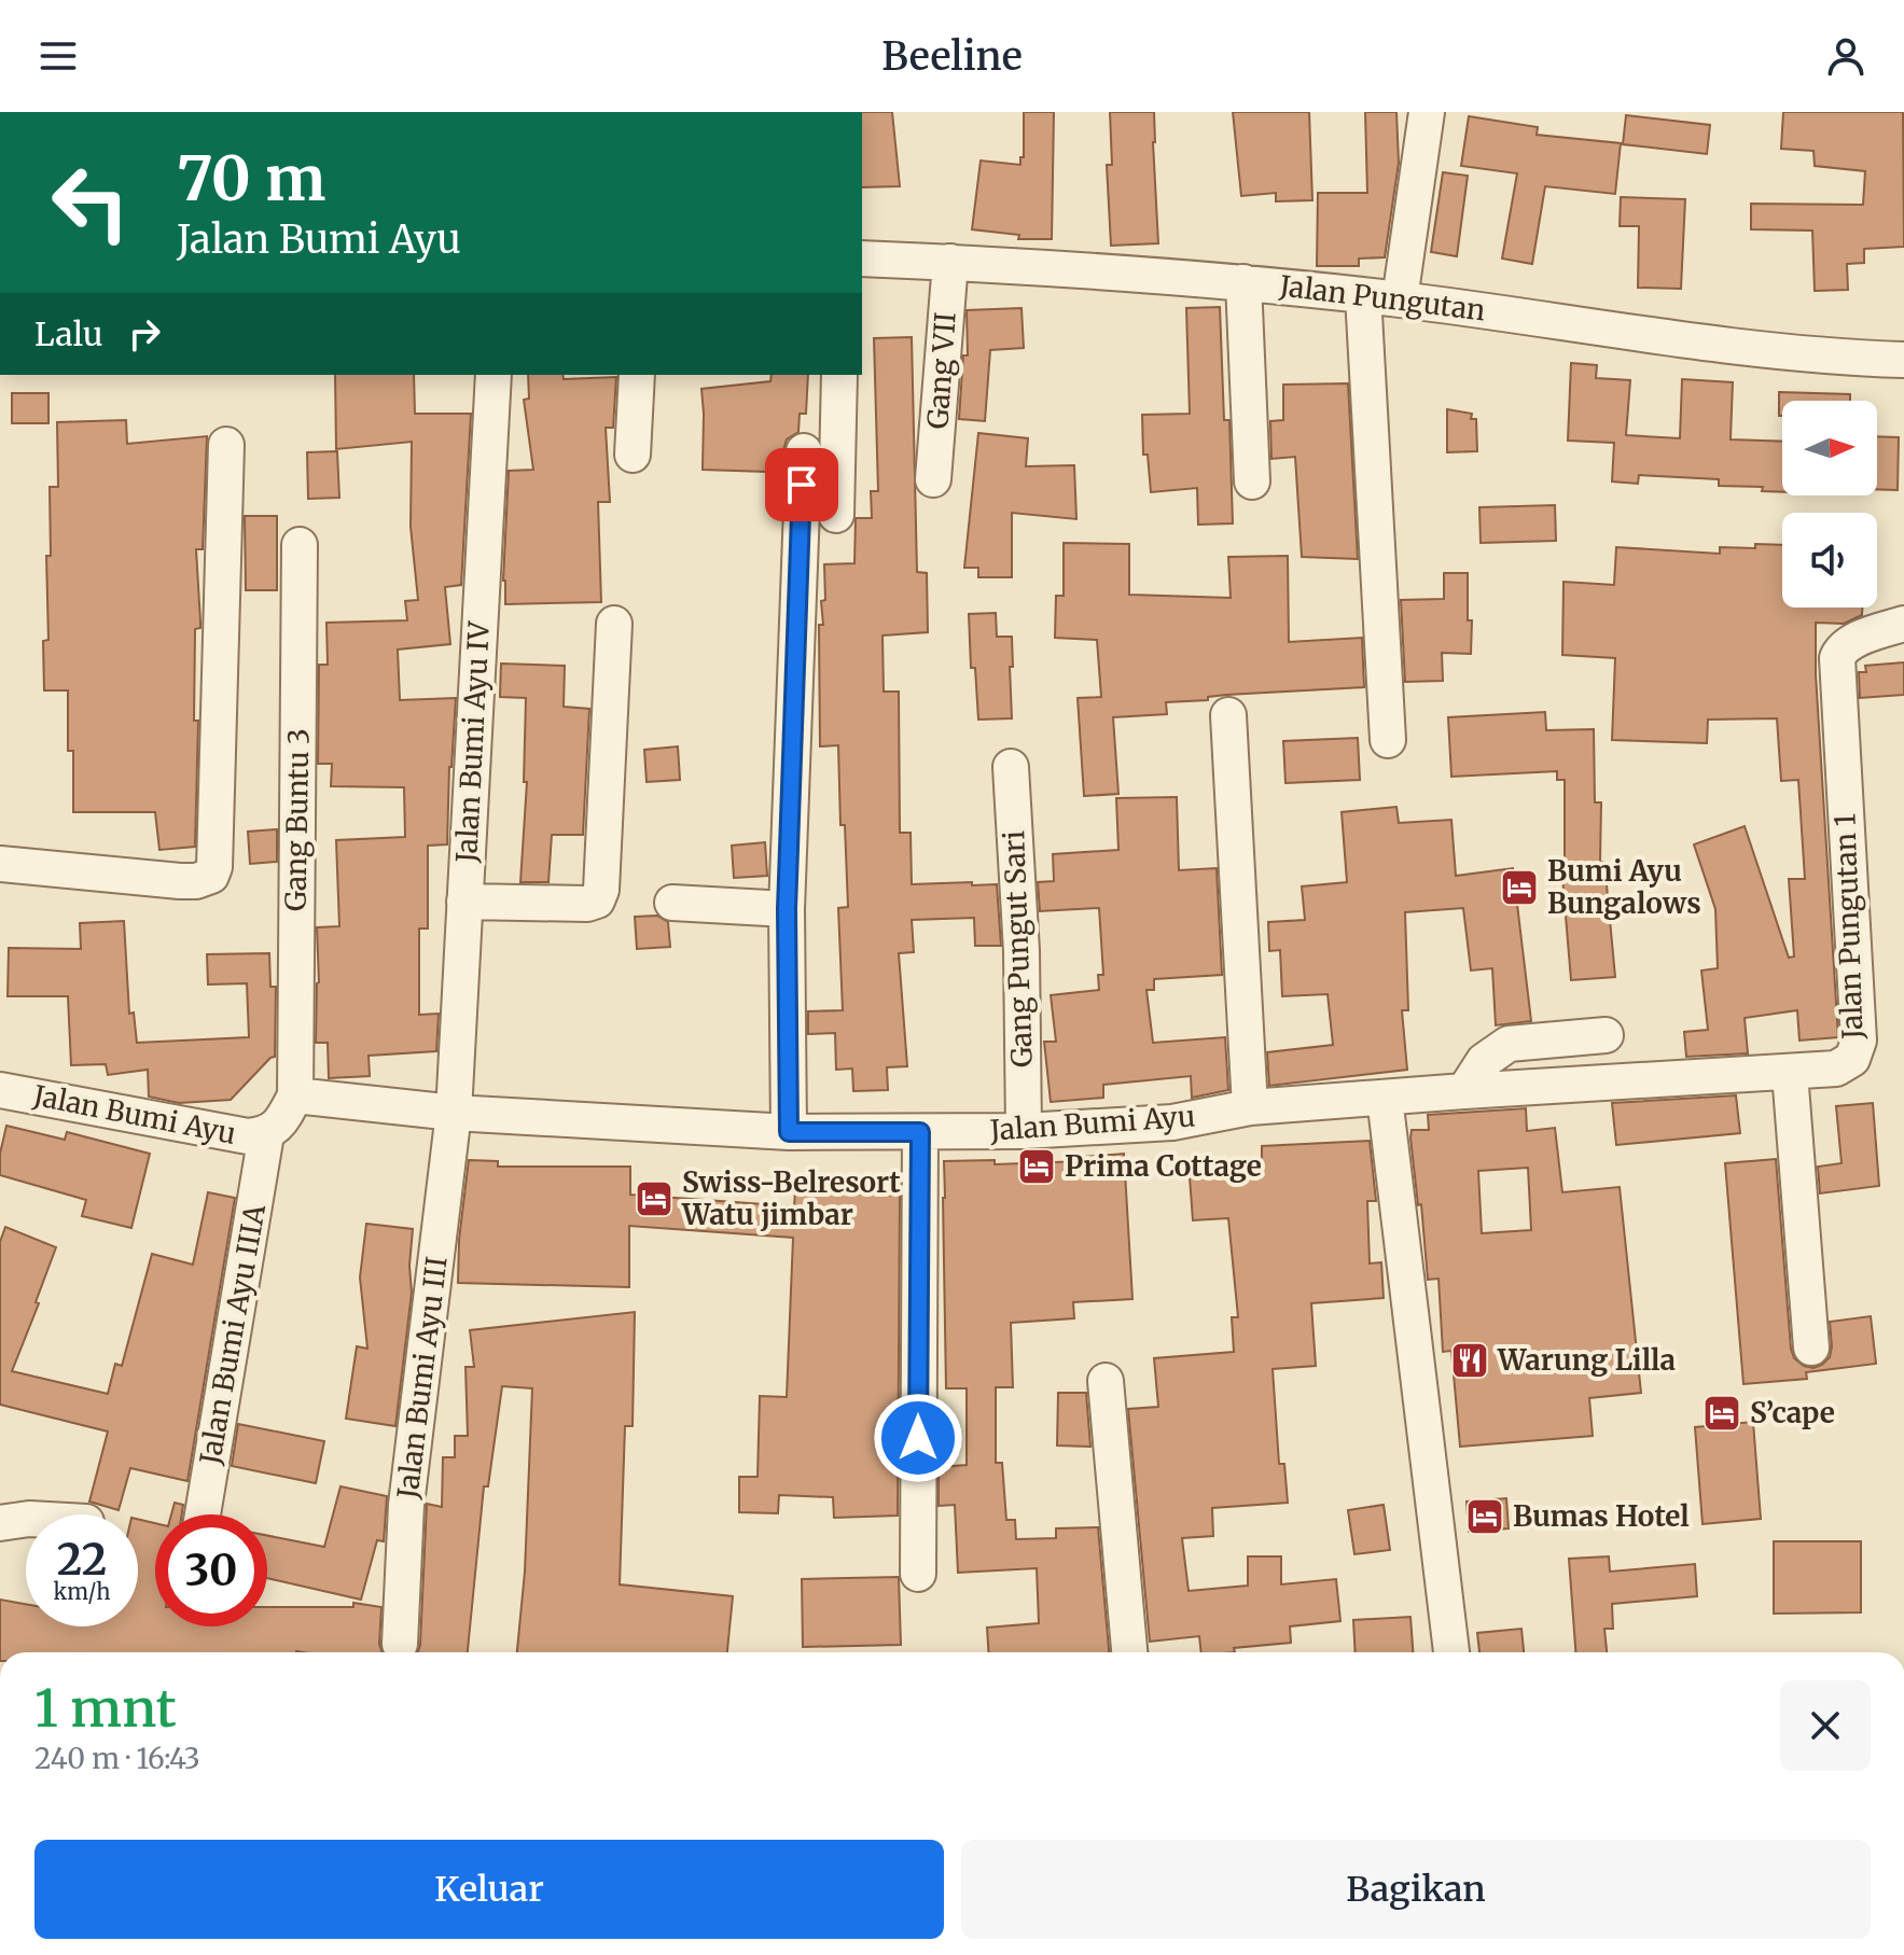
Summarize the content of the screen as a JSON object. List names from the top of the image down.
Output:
{
  "streets": {
    "street": [
      "Jalan Pungutan",
      "Gang VII",
      "Jalan Bumi Ayu IV",
      "Gang Buntu 3",
      "Jalan Pungutan 1",
      "Gang Pungut Sari",
      "Jalan Bumi Ayu",
      "Jalan Bumi Ayu IIIA",
      "Jalan Bumi Ayu III"
    ]
  },
  "crossings": [
    ["Jalan Pungutan", "Gang VII"],
    ["Jalan Bumi Ayu IV", "Jalan Bumi Ayu"],
    ["Jalan Bumi Ayu IV", "Jalan Bumi Ayu III"],
    ["Gang Buntu 3", "Jalan Bumi Ayu"],
    ["Jalan Pungutan 1", "Jalan Bumi Ayu"],
    ["Gang Pungut Sari", "Jalan Bumi Ayu"],
    ["Jalan Bumi Ayu", "Jalan Bumi Ayu IIIA"],
    ["Jalan Bumi Ayu", "Jalan Bumi Ayu III"]
  ],
  "places": {
    "hotel": [
      "Bumi Ayu Bungalows",
      "Prima Cottage",
      "Swiss-Belresort Watu jimbar",
      "S’cape",
      "Bumas Hotel"
    ],
    "restaurant": ["Warung Lilla"]
  },
  "north": "right",
  "page": {
    "header": "Beeline",
    "turn": ["70 m", "Jalan Bumi Ayu"],
    "then": "Lalu",
    "speed": "22 km/h",
    "limit": "30",
    "heading": ["1 mnt", "240 m · 16:43"],
    "buttons": ["Keluar", "Bagikan"]
  }
}
